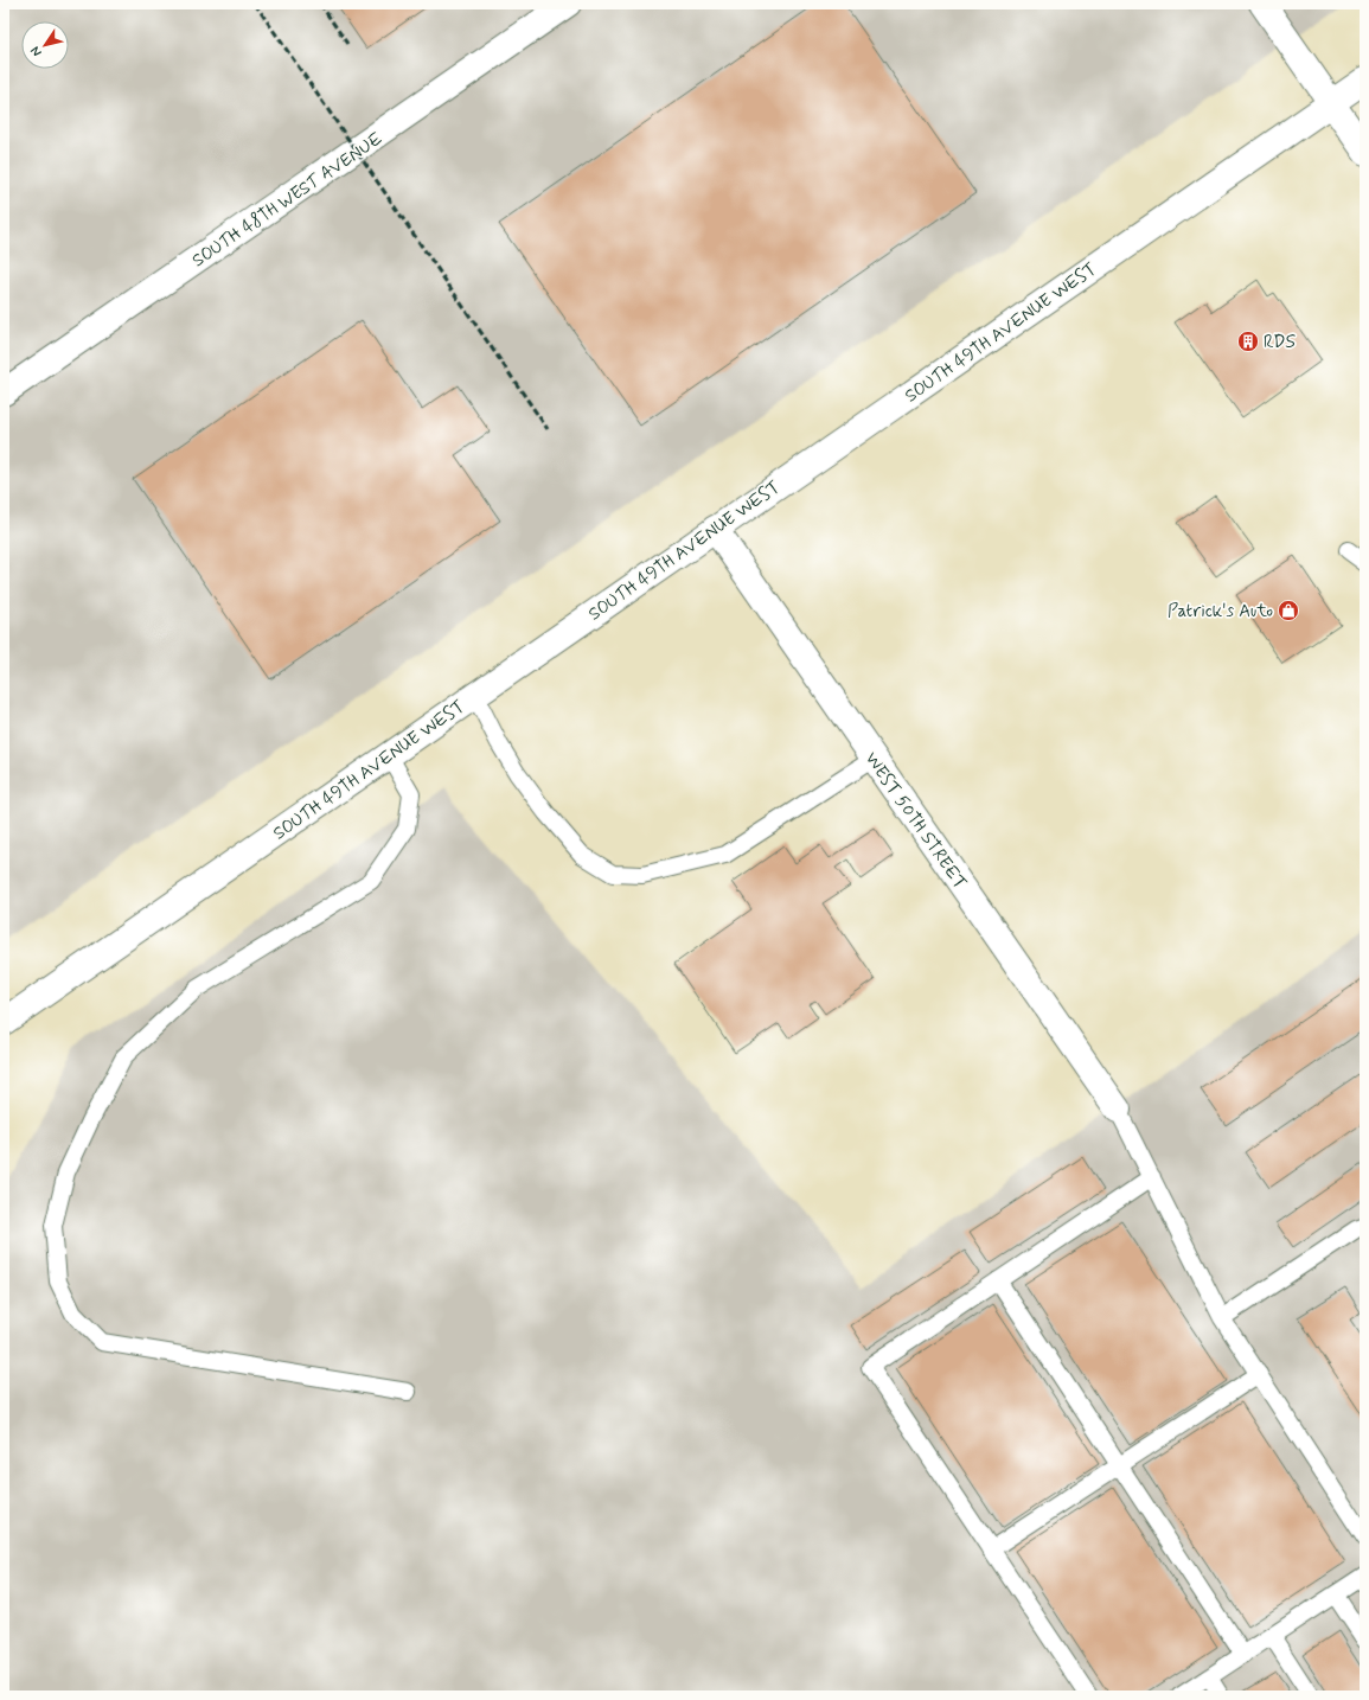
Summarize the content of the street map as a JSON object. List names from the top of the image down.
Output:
{
  "streets": {
    "street": ["SOUTH 48TH WEST AVENUE", "SOUTH 49TH AVENUE WEST", "WEST 50TH STREET"]
  },
  "crossings": [
    ["SOUTH 49TH AVENUE WEST", "WEST 50TH STREET"]
  ],
  "places": {
    "building": ["RDS"],
    "shop": ["Patrick's Auto"]
  },
  "north": "bottom left"
}
